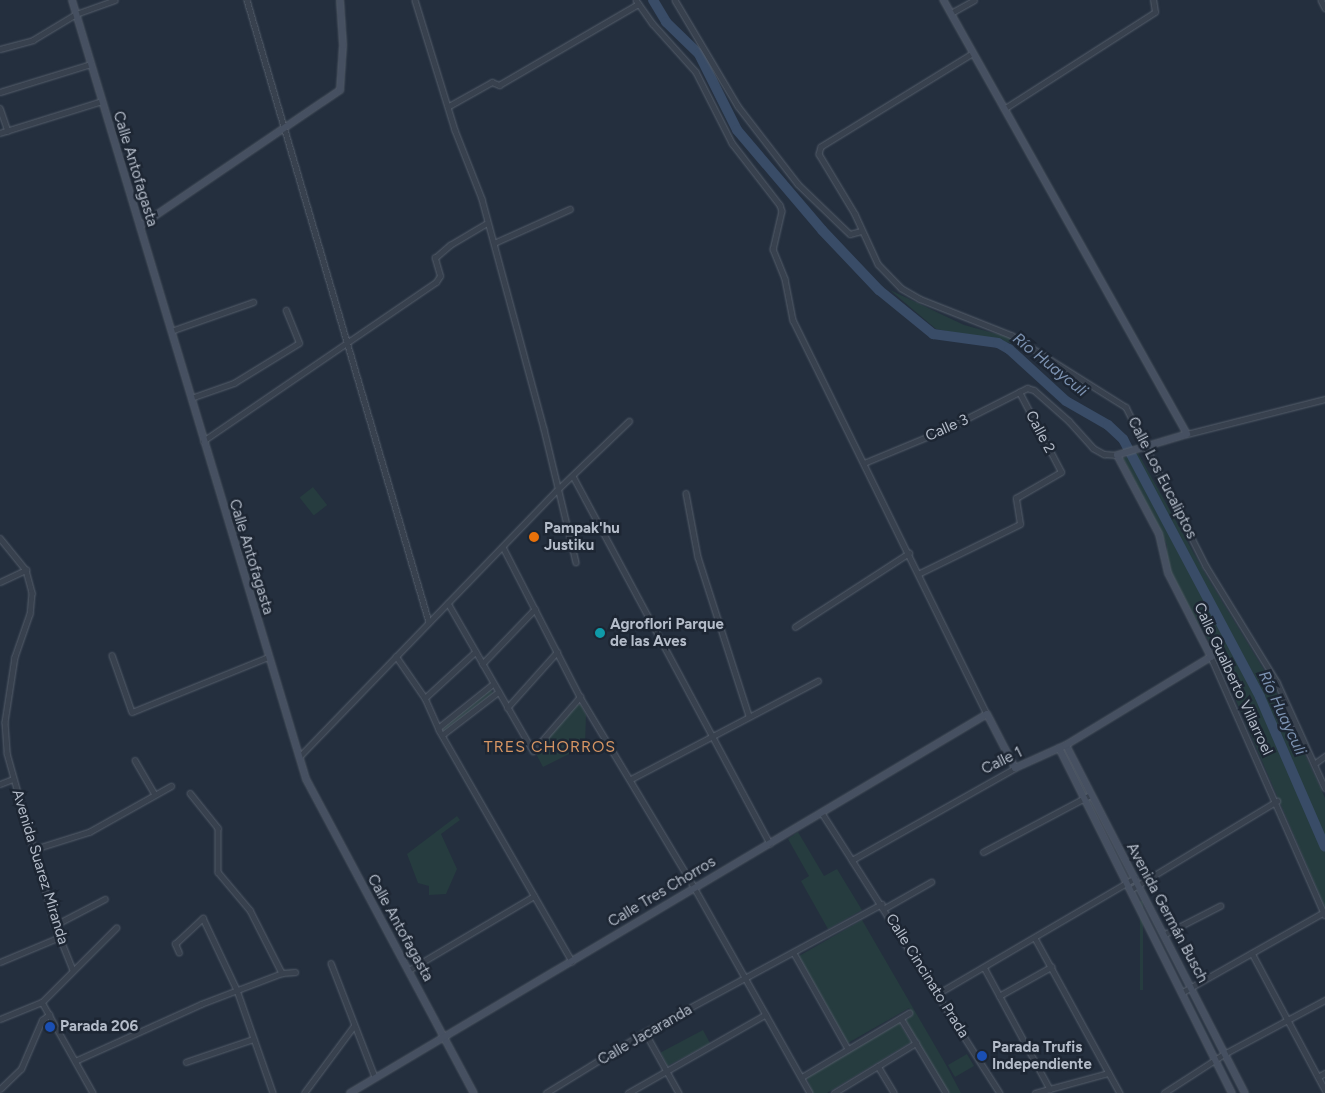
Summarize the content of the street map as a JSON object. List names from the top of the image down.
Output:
{
  "streets": {
    "main road": [
      "Calle Antofagasta",
      "Calle Gualberto Villarroel",
      "Calle 1",
      "Calle Tres Chorros",
      "Avenida Germán Busch"
    ],
    "street": [
      "Calle 3",
      "Calle 2",
      "Calle Los Eucaliptos",
      "Avenida Suarez Miranda",
      "Calle Cincinato Prada",
      "Calle Jacaranda"
    ]
  },
  "crossings": [
    ["Calle Antofagasta", "Calle Tres Chorros"],
    ["Calle 3", "Calle 2"],
    ["Calle 3", "Calle Gualberto Villarroel"],
    ["Calle Gualberto Villarroel", "Calle 1"],
    ["Calle 1", "Avenida Germán Busch"],
    ["Calle 1", "Calle Cincinato Prada"],
    ["Calle Cincinato Prada", "Calle Jacaranda"]
  ],
  "districts": ["TRES CHORROS"],
  "water": ["Río Huayculi"],
  "places": [
    "Pampak'hu Justiku",
    "Agroflori Parque de las Aves",
    "Parada 206",
    "Parada Trufis Independiente"
  ]
}
